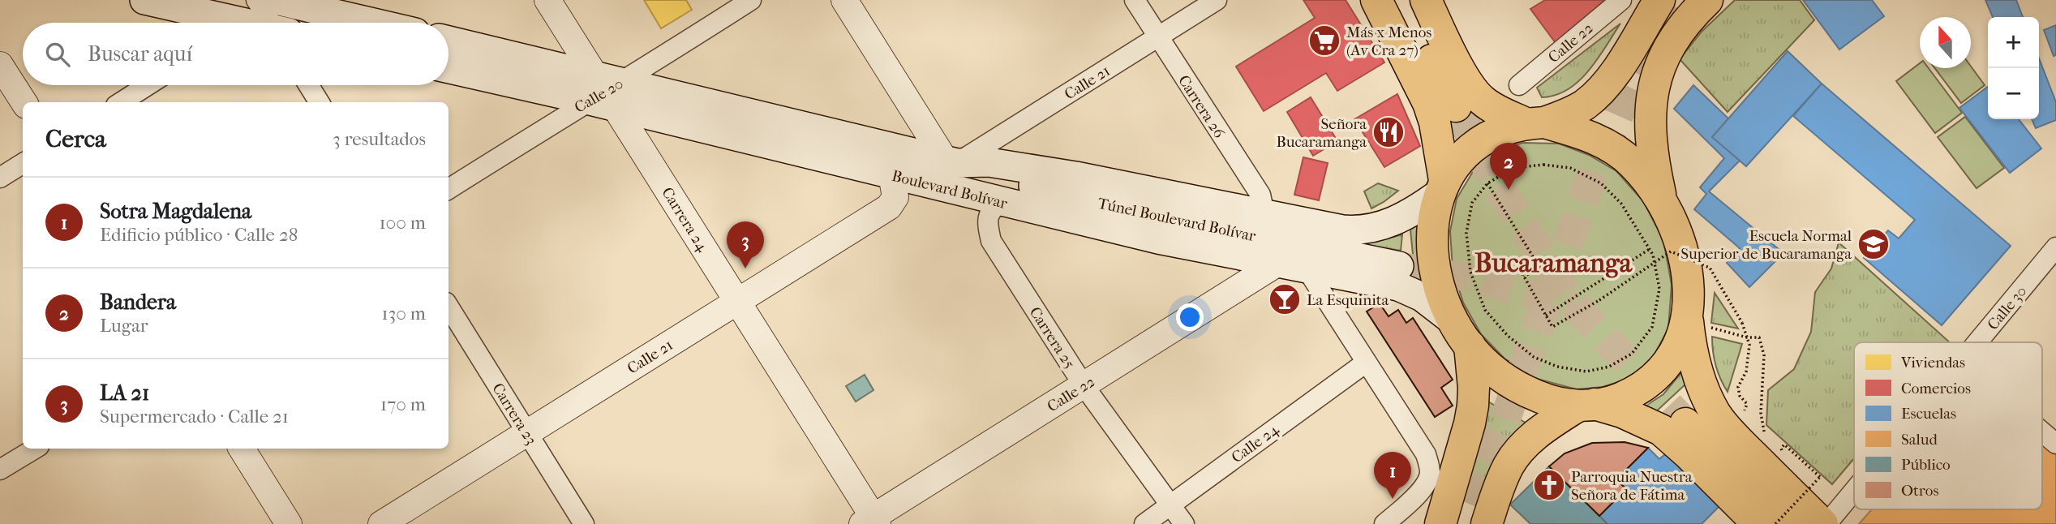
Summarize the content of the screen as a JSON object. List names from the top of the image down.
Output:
{
  "streets": {
    "main road": ["Boulevard Bolívar", "Túnel Boulevard Bolívar"],
    "street": [
      "Calle 22",
      "Calle 21",
      "Calle 20",
      "Carrera 26",
      "Carrera 24",
      "Calle 30",
      "Carrera 25",
      "Carrera 23",
      "Calle 24"
    ]
  },
  "crossings": [
    ["Calle 22", "Boulevard Bolívar"],
    ["Calle 22", "Carrera 24"],
    ["Calle 22", "Carrera 25"],
    ["Calle 21", "Carrera 26"],
    ["Calle 21", "Boulevard Bolívar"],
    ["Calle 21", "Carrera 24"],
    ["Calle 21", "Túnel Boulevard Bolívar"],
    ["Calle 21", "Carrera 23"],
    ["Calle 20", "Boulevard Bolívar"],
    ["Calle 20", "Carrera 24"],
    ["Carrera 26", "Boulevard Bolívar"],
    ["Boulevard Bolívar", "Carrera 24"],
    ["Boulevard Bolívar", "Túnel Boulevard Bolívar"],
    ["Boulevard Bolívar", "Carrera 25"],
    ["Carrera 25", "Calle 24"]
  ],
  "districts": ["Bucaramanga"],
  "places": {
    "supermarket": ["Más x Menos (Av Cra 27)"],
    "restaurant": ["Señora Bucaramanga"],
    "school or university": ["Escuela Normal Superior de Bucaramanga"],
    "bar": ["La Esquinita"],
    "church": ["Parroquia Nuestra Señora de Fátima"]
  },
  "legend": [
    "Viviendas",
    "Comercios",
    "Escuelas",
    "Salud",
    "Público",
    "Otros"
  ],
  "north": "top",
  "page": {
    "map_buttons": ["+", "−"],
    "search": "Buscar aquí",
    "heading": ["Cerca", "3 resultados"],
    "pins": ["2", "3", "1"],
    "list": [
      {
        "mark": "1",
        "name": "Sotra Magdalena",
        "note": "Edificio público · Calle 28",
        "value": "100 m"
      },
      {
        "mark": "2",
        "name": "Bandera",
        "note": "Lugar",
        "value": "130 m"
      },
      {
        "mark": "3",
        "name": "LA 21",
        "note": "Supermercado · Calle 21",
        "value": "170 m"
      }
    ]
  }
}
